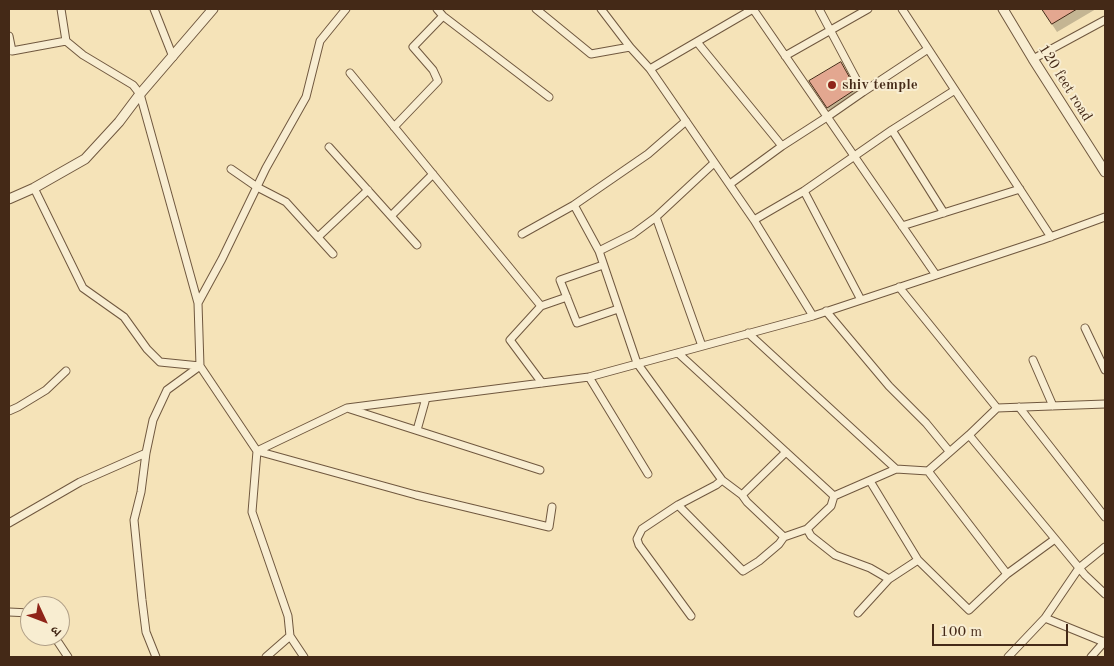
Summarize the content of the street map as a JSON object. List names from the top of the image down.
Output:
{
  "streets": {
    "street": ["120 feet road"]
  },
  "places": ["shiv temple"],
  "scale_bar": "100 m",
  "north": "bottom right"
}
